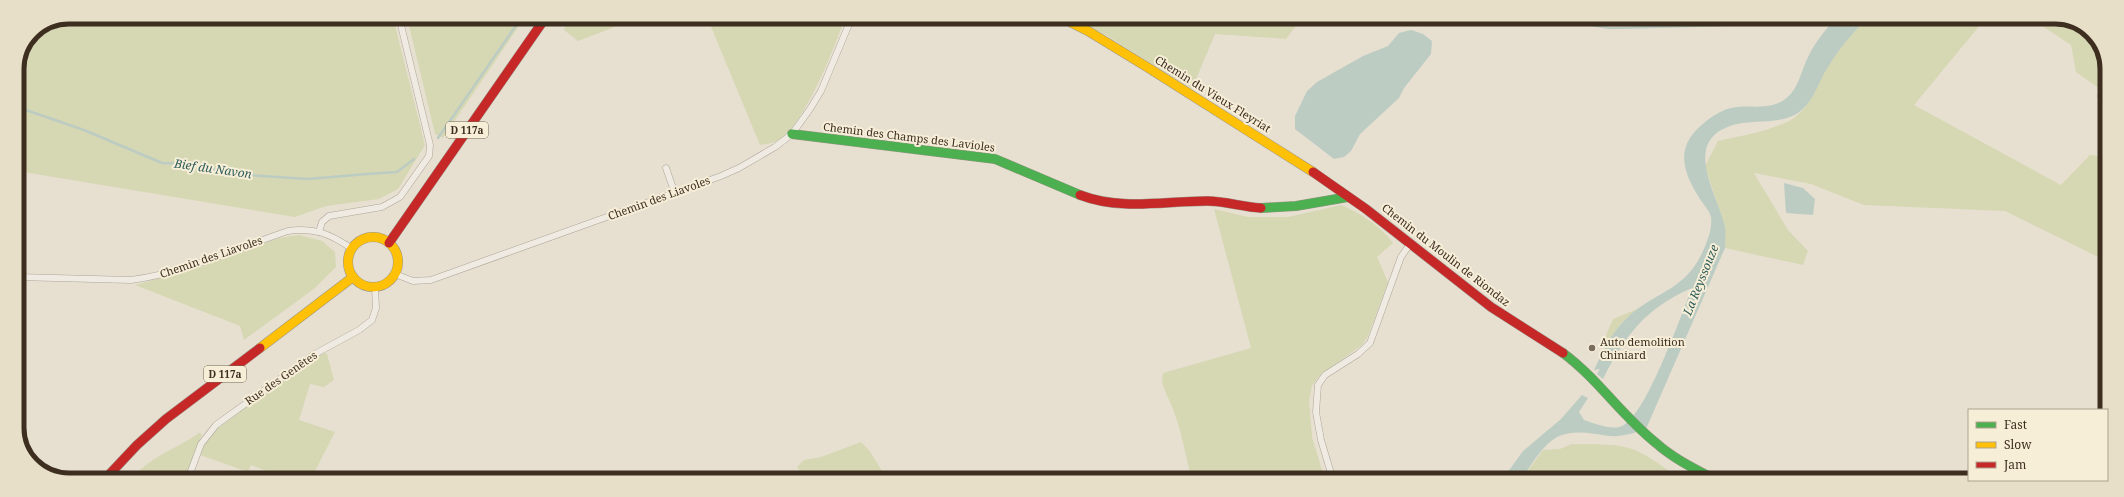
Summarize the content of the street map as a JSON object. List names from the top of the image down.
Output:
{
  "streets": {
    "street": [
      "Chemin du Vieux Fleyriat",
      "D 117a",
      "Chemin des Champs des Lavioles",
      "Chemin des Liavoles",
      "Chemin du Moulin de Riondaz",
      "Rue des Genêtes"
    ]
  },
  "crossings": [
    ["Chemin du Vieux Fleyriat", "Chemin des Champs des Lavioles"],
    ["Chemin du Vieux Fleyriat", "Chemin du Moulin de Riondaz"],
    ["D 117a", "Chemin des Liavoles"],
    ["D 117a", "Rue des Genêtes"],
    ["Chemin des Champs des Lavioles", "Chemin des Liavoles"],
    ["Chemin des Champs des Lavioles", "Chemin du Moulin de Riondaz"],
    ["Chemin des Liavoles", "Rue des Genêtes"]
  ],
  "water": ["Bief du Navon", "La Reyssouze"],
  "places": ["Auto demolition Chiniard"],
  "legend": ["Fast", "Slow", "Jam"]
}
